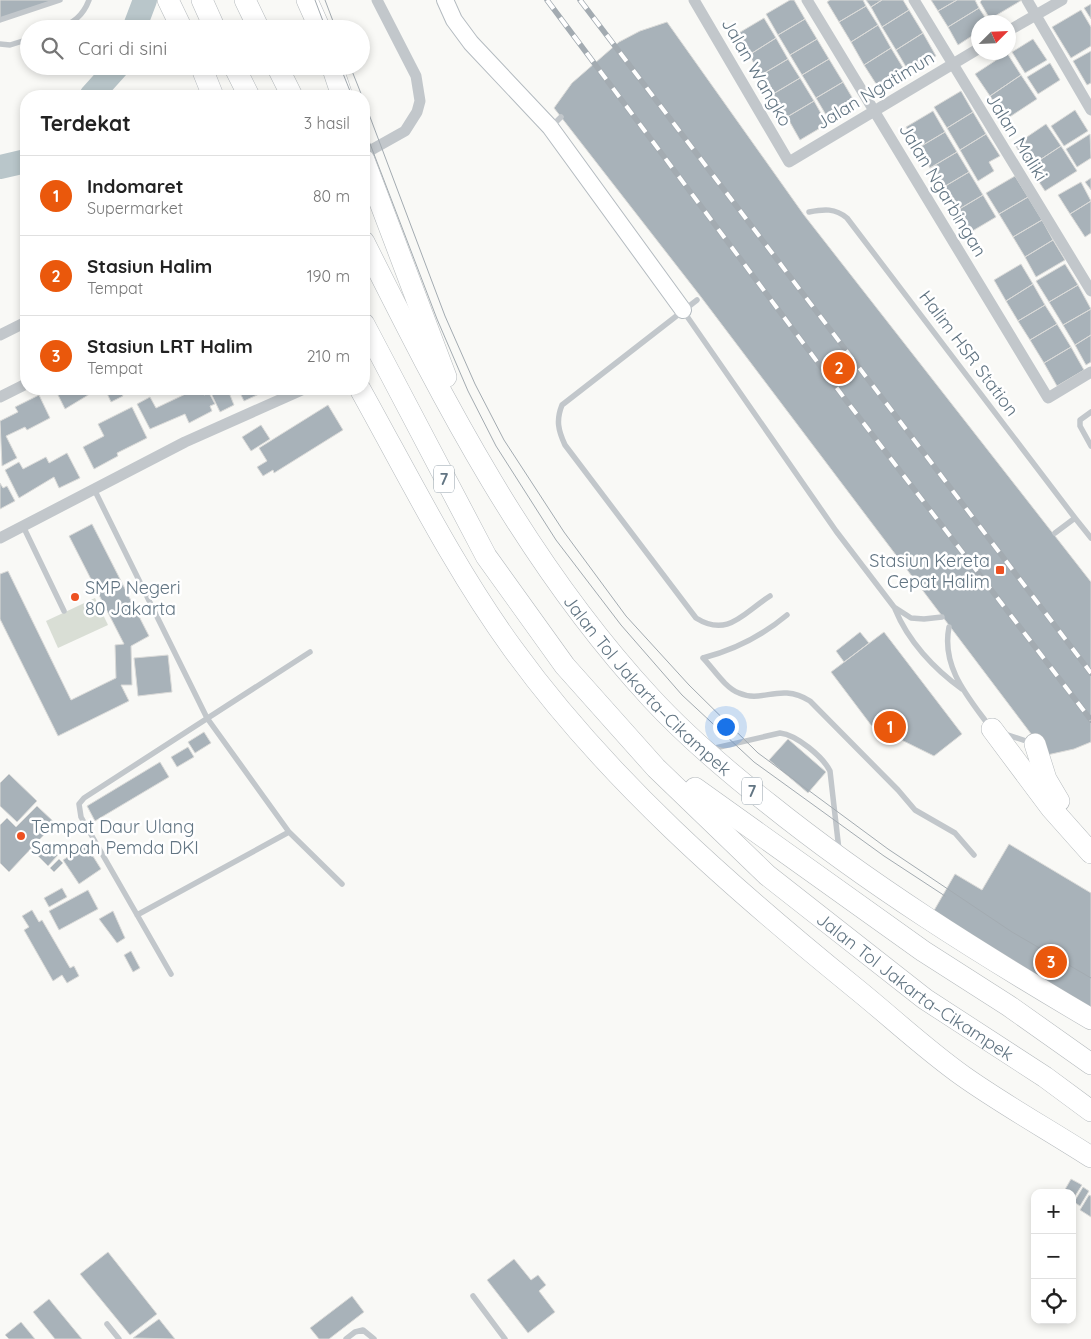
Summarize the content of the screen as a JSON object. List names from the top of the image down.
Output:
{
  "streets": {
    "highway": ["7", "Jalan Tol Jakarta–Cikampek"],
    "street": [
      "Jalan Wangko",
      "Jalan Ngatimun",
      "Jalan Maliki",
      "Jalan Ngarbingan"
    ],
    "lane": ["Halim HSR Station"]
  },
  "crossings": [
    ["Jalan Wangko", "Jalan Ngatimun"],
    ["Jalan Ngatimun", "Jalan Maliki"],
    ["Jalan Ngatimun", "Jalan Ngarbingan"]
  ],
  "places": {
    "transit": ["Stasiun Kereta Cepat Halim"],
    "other": ["SMP Negeri 80 Jakarta", "Tempat Daur Ulang Sampah Pemda DKI"]
  },
  "north": "top right",
  "page": {
    "search": "Cari di sini",
    "heading": ["Terdekat", "3 hasil"],
    "list": [
      {
        "mark": "1",
        "name": "Indomaret",
        "note": "Supermarket",
        "value": "80 m"
      },
      {
        "mark": "2",
        "name": "Stasiun Halim",
        "note": "Tempat",
        "value": "190 m"
      },
      {
        "mark": "3",
        "name": "Stasiun LRT Halim",
        "note": "Tempat",
        "value": "210 m"
      }
    ],
    "pins": ["2", "1", "3"],
    "map_buttons": ["+", "−"]
  }
}
